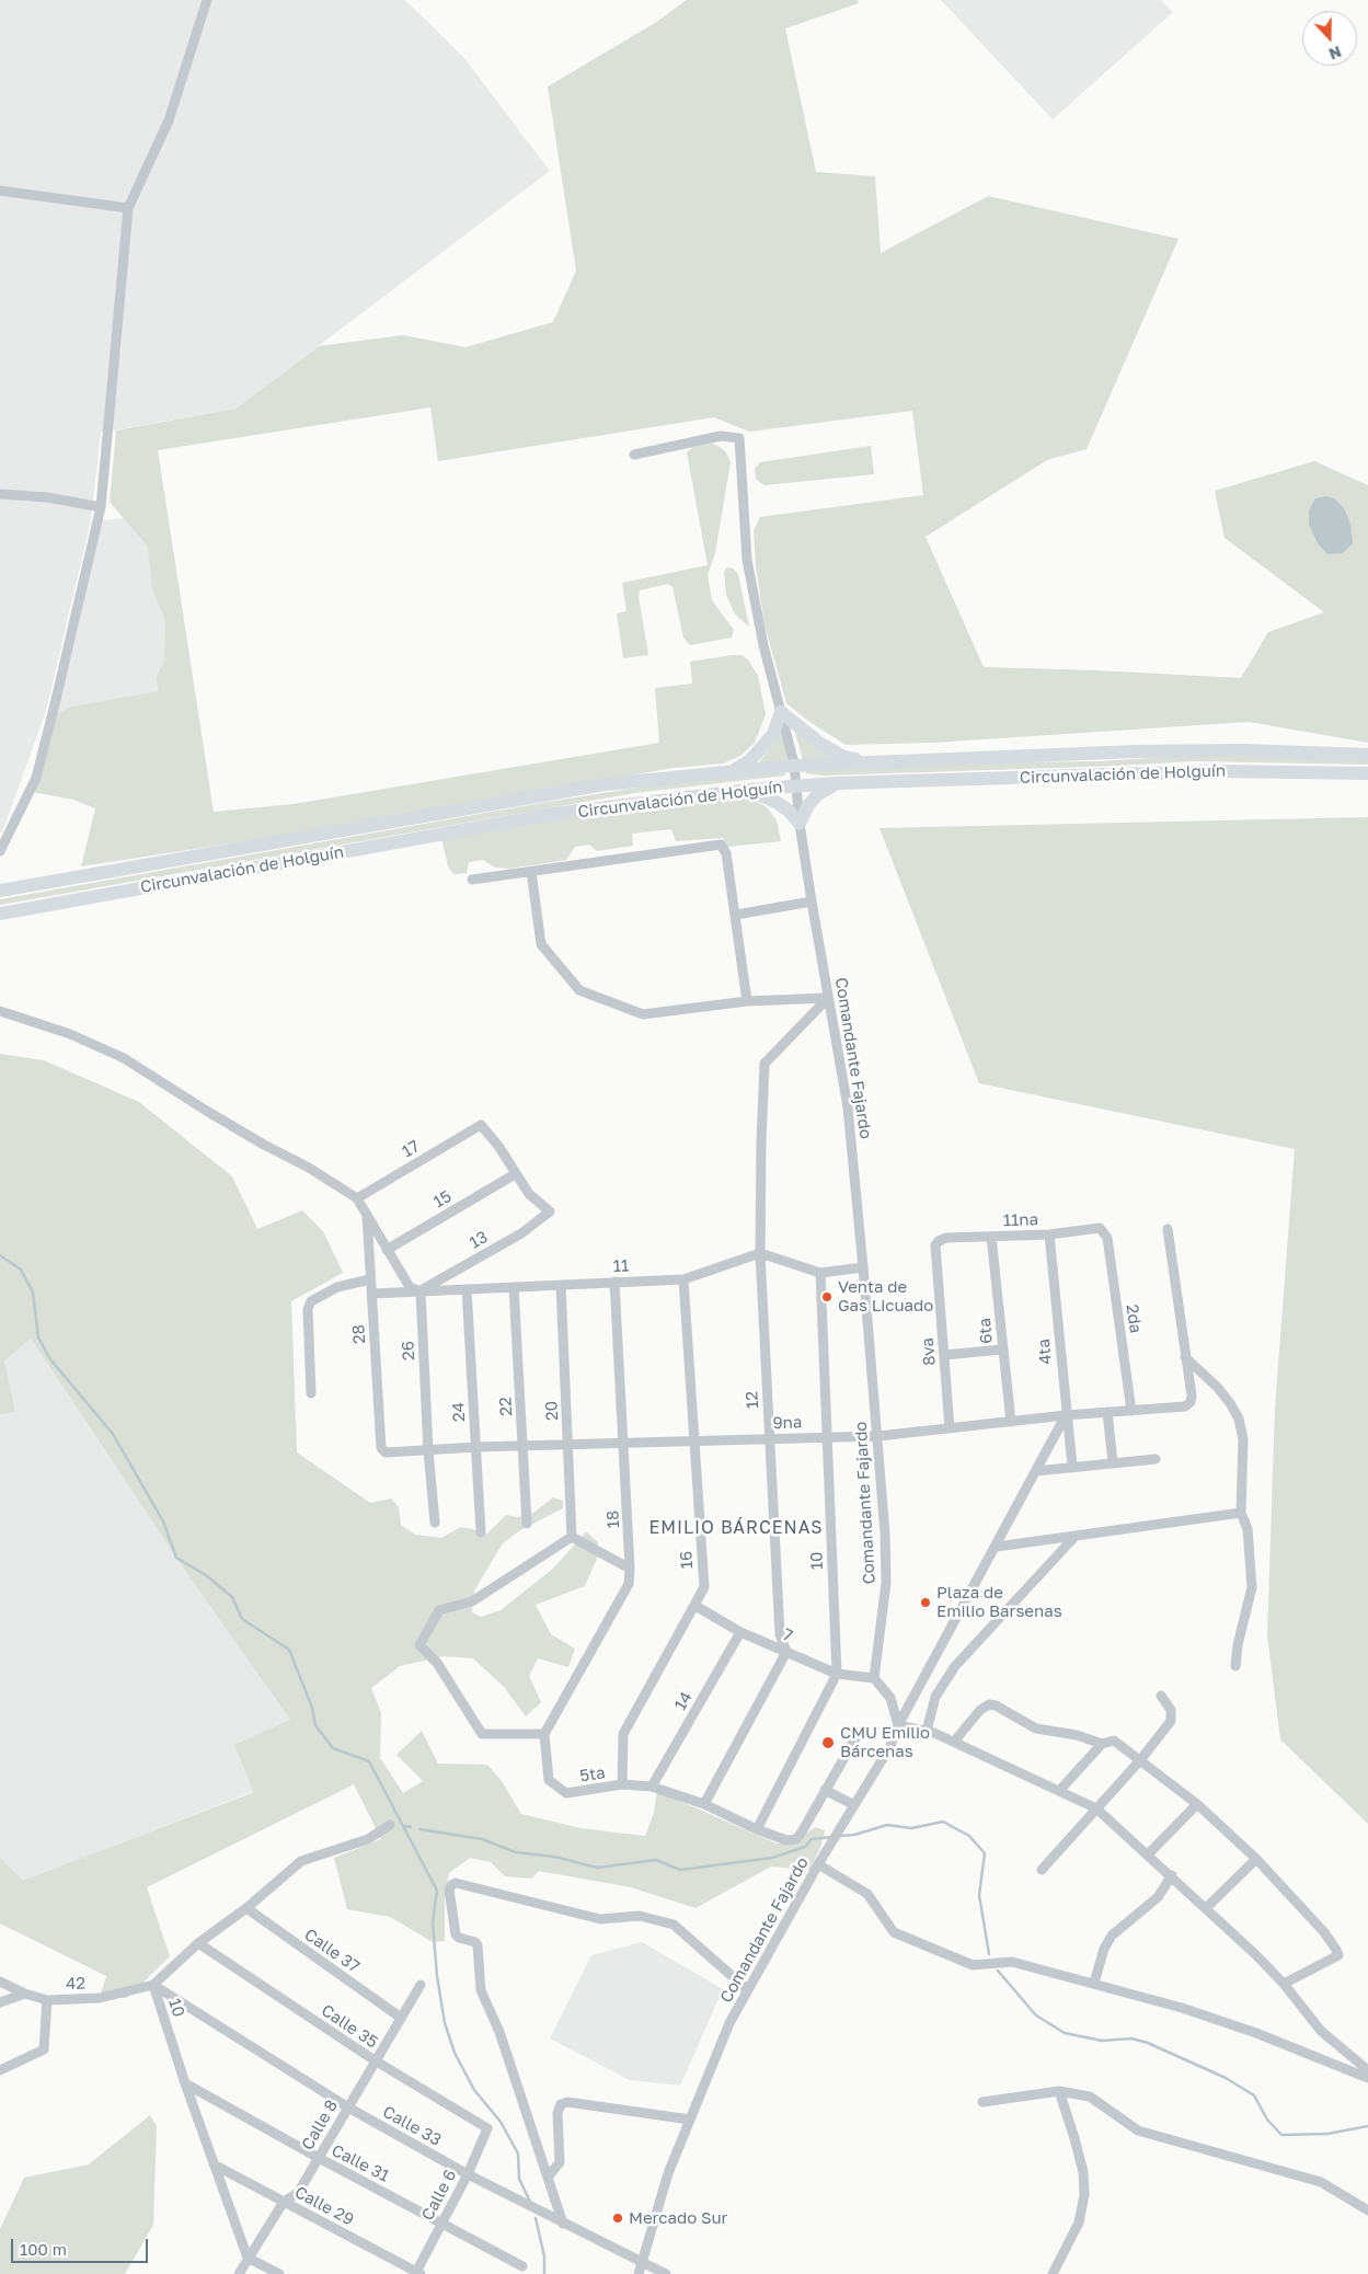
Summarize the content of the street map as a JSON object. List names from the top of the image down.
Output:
{
  "streets": {
    "highway": ["Circunvalación de Holguín"],
    "street": [
      "Comandante Fajardo",
      "17",
      "15",
      "11na",
      "13",
      "11",
      "2da",
      "6ta",
      "28",
      "26",
      "8va",
      "4ta",
      "12",
      "22",
      "20",
      "24",
      "9na",
      "18",
      "16",
      "10",
      "7",
      "14",
      "5ta",
      "Calle 37",
      "42",
      "Calle 35",
      "Calle 8",
      "Calle 33",
      "Calle 31",
      "Calle 6",
      "Calle 29"
    ]
  },
  "crossings": [
    ["Circunvalación de Holguín", "Comandante Fajardo"],
    ["Comandante Fajardo", "4ta"],
    ["Comandante Fajardo", "12"],
    ["Comandante Fajardo", "9na"],
    ["Comandante Fajardo", "7"],
    ["Comandante Fajardo", "Calle 33"],
    ["17", "15"],
    ["17", "13"],
    ["15", "13"],
    ["11na", "2da"],
    ["11na", "6ta"],
    ["11na", "8va"],
    ["11na", "4ta"],
    ["13", "11"],
    ["13", "26"],
    ["11", "28"],
    ["11", "26"],
    ["11", "12"],
    ["11", "22"],
    ["11", "20"],
    ["11", "24"],
    ["11", "18"],
    ["11", "16"],
    ["2da", "9na"],
    ["6ta", "9na"],
    ["28", "9na"],
    ["26", "9na"],
    ["8va", "9na"],
    ["4ta", "9na"],
    ["12", "9na"],
    ["12", "7"],
    ["22", "9na"],
    ["20", "9na"],
    ["24", "9na"],
    ["9na", "18"],
    ["9na", "16"],
    ["9na", "10"],
    ["18", "5ta"],
    ["16", "7"],
    ["16", "5ta"],
    ["10", "7"],
    ["10", "5ta"],
    ["10", "Calle 37"],
    ["10", "42"],
    ["10", "Calle 35"],
    ["10", "Calle 8"],
    ["10", "Calle 33"],
    ["10", "Calle 31"],
    ["10", "Calle 29"],
    ["7", "14"],
    ["14", "5ta"],
    ["Calle 37", "Calle 8"],
    ["42", "Calle 33"],
    ["Calle 35", "Calle 8"],
    ["Calle 35", "Calle 6"],
    ["Calle 8", "Calle 33"],
    ["Calle 8", "Calle 31"],
    ["Calle 8", "Calle 29"],
    ["Calle 33", "Calle 6"],
    ["Calle 31", "Calle 6"],
    ["Calle 6", "Calle 29"]
  ],
  "districts": ["EMILIO BÁRCENAS"],
  "places": [
    "Venta de Gas Licuado",
    "Plaza de Emilio Barsenas",
    "CMU Emilio Bárcenas",
    "Mercado Sur"
  ],
  "scale_bar": "100 m",
  "north": "bottom"
}
